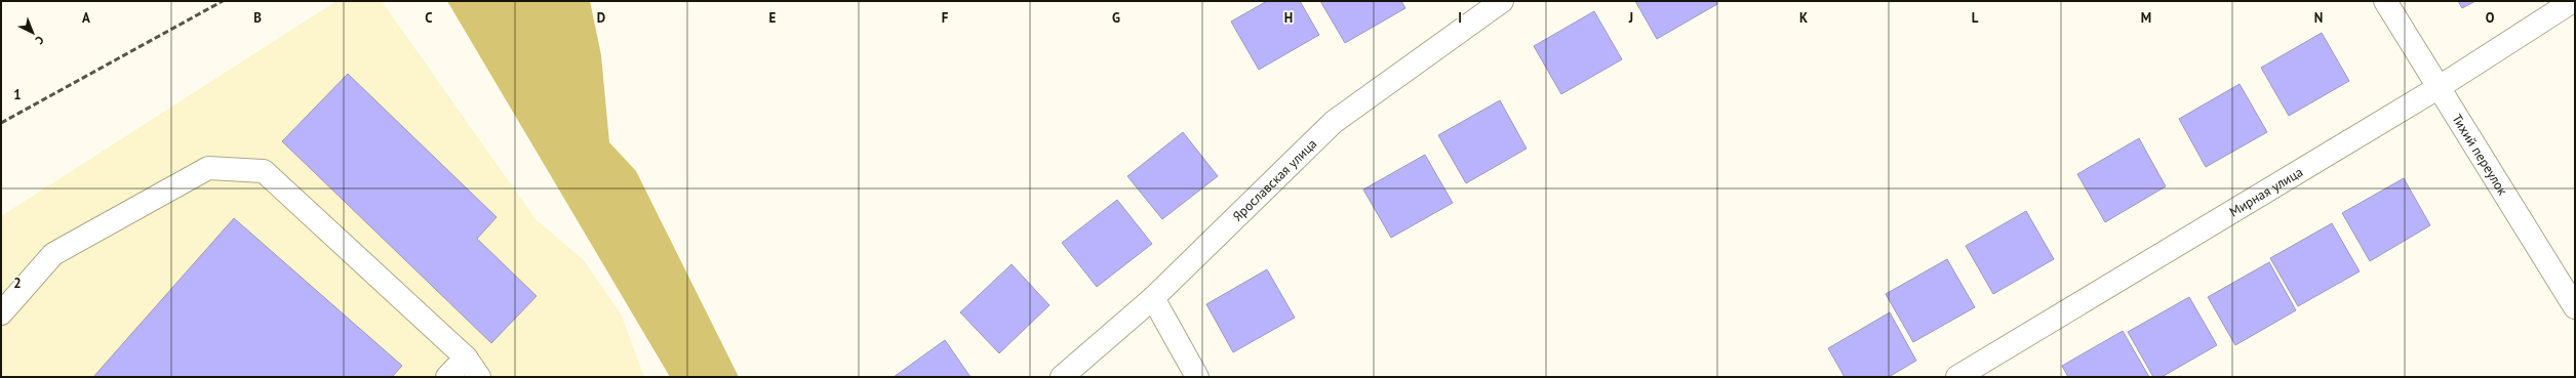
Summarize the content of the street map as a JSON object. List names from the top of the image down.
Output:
{
  "streets": {
    "street": ["Тихий переулок", "Ярославская улица", "Мирная улица"]
  },
  "crossings": [
    ["Тихий переулок", "Мирная улица"]
  ],
  "north": "bottom right",
  "grid": {
    "columns": [
      "A",
      "B",
      "C",
      "D",
      "E",
      "F",
      "G",
      "H",
      "I",
      "J",
      "K",
      "L",
      "M",
      "N",
      "O"
    ],
    "rows": ["1", "2"]
  }
}
